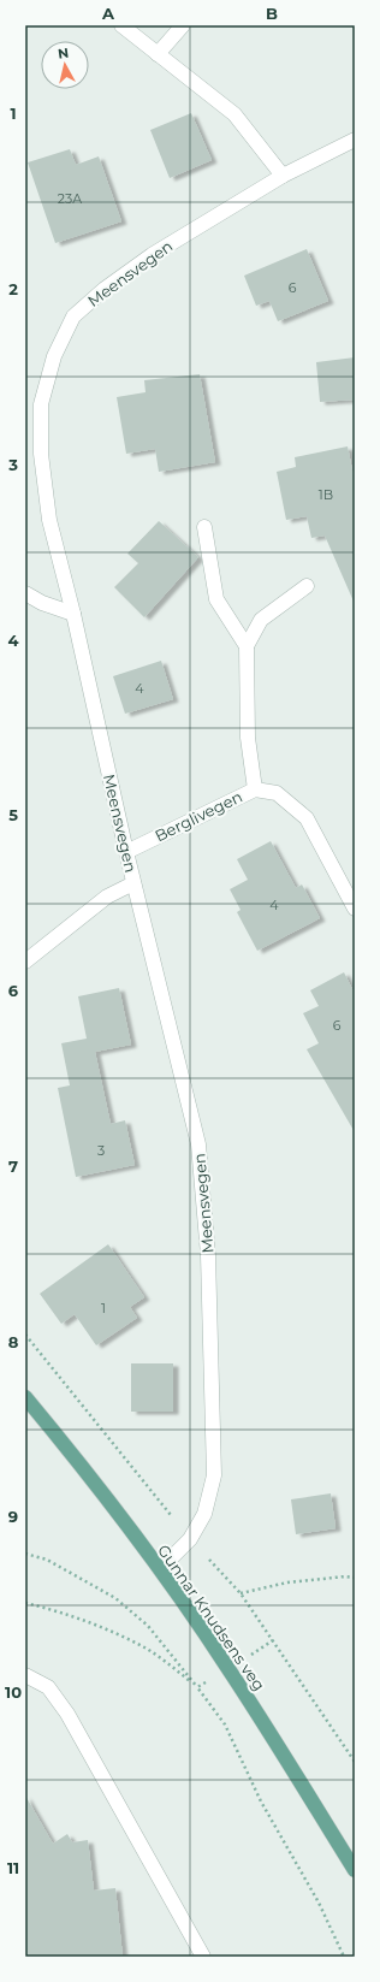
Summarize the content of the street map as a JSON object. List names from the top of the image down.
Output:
{
  "streets": {
    "main road": ["Gunnar Knudsens veg"],
    "street": ["Meensvegen", "Berglivegen"]
  },
  "crossings": [
    ["Meensvegen", "Berglivegen"],
    ["Meensvegen", "Gunnar Knudsens veg"]
  ],
  "house_numbers": [
    "23A",
    "6",
    "1B",
    "4",
    "4",
    "6",
    "3",
    "1"
  ],
  "north": "top",
  "grid": {
    "columns": ["A", "B"],
    "rows": [
      "1",
      "2",
      "3",
      "4",
      "5",
      "6",
      "7",
      "8",
      "9",
      "10",
      "11"
    ]
  }
}
